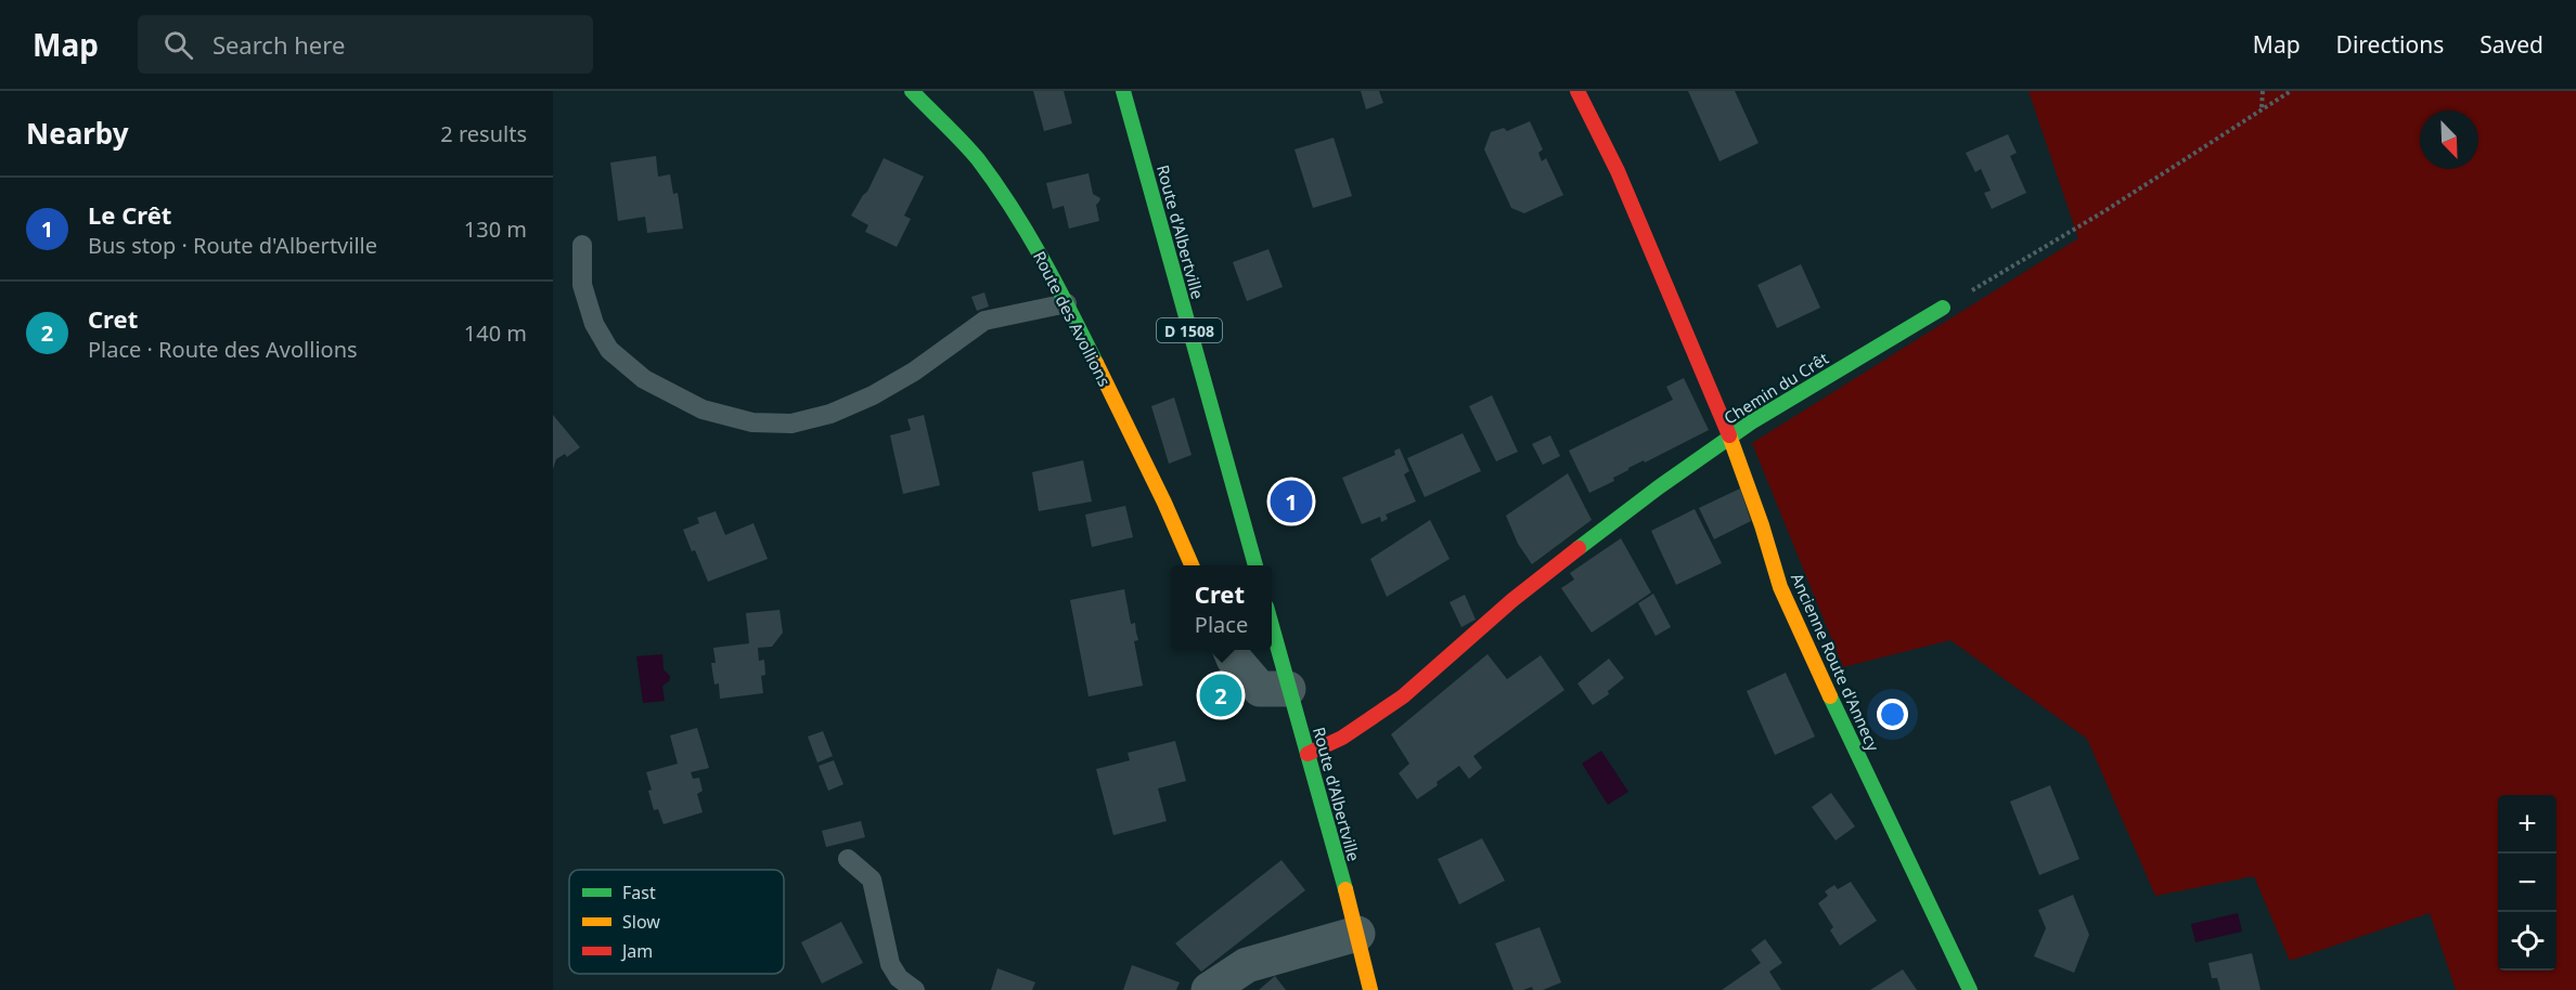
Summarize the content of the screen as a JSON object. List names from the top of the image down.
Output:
{
  "streets": {
    "street": [
      "Route d'Albertville",
      "Route des Avollions",
      "D 1508",
      "Chemin du Crêt",
      "Ancienne Route d'Annecy"
    ]
  },
  "crossings": [
    ["Route d'Albertville", "Chemin du Crêt"],
    ["Chemin du Crêt", "Ancienne Route d'Annecy"]
  ],
  "legend": ["Fast", "Slow", "Jam"],
  "north": "bottom right",
  "page": {
    "header": "Map",
    "search": "Search here",
    "nav": ["Map", "Directions", "Saved"],
    "heading": ["Nearby", "2 results"],
    "list": [
      {
        "mark": "1",
        "name": "Le Crêt",
        "note": "Bus stop · Route d'Albertville",
        "value": "130 m"
      },
      {
        "mark": "2",
        "name": "Cret",
        "note": "Place · Route des Avollions",
        "value": "140 m"
      }
    ],
    "pins": ["1", "2"],
    "popup": ["Cret", "Place"],
    "map_buttons": ["+", "−"]
  }
}
